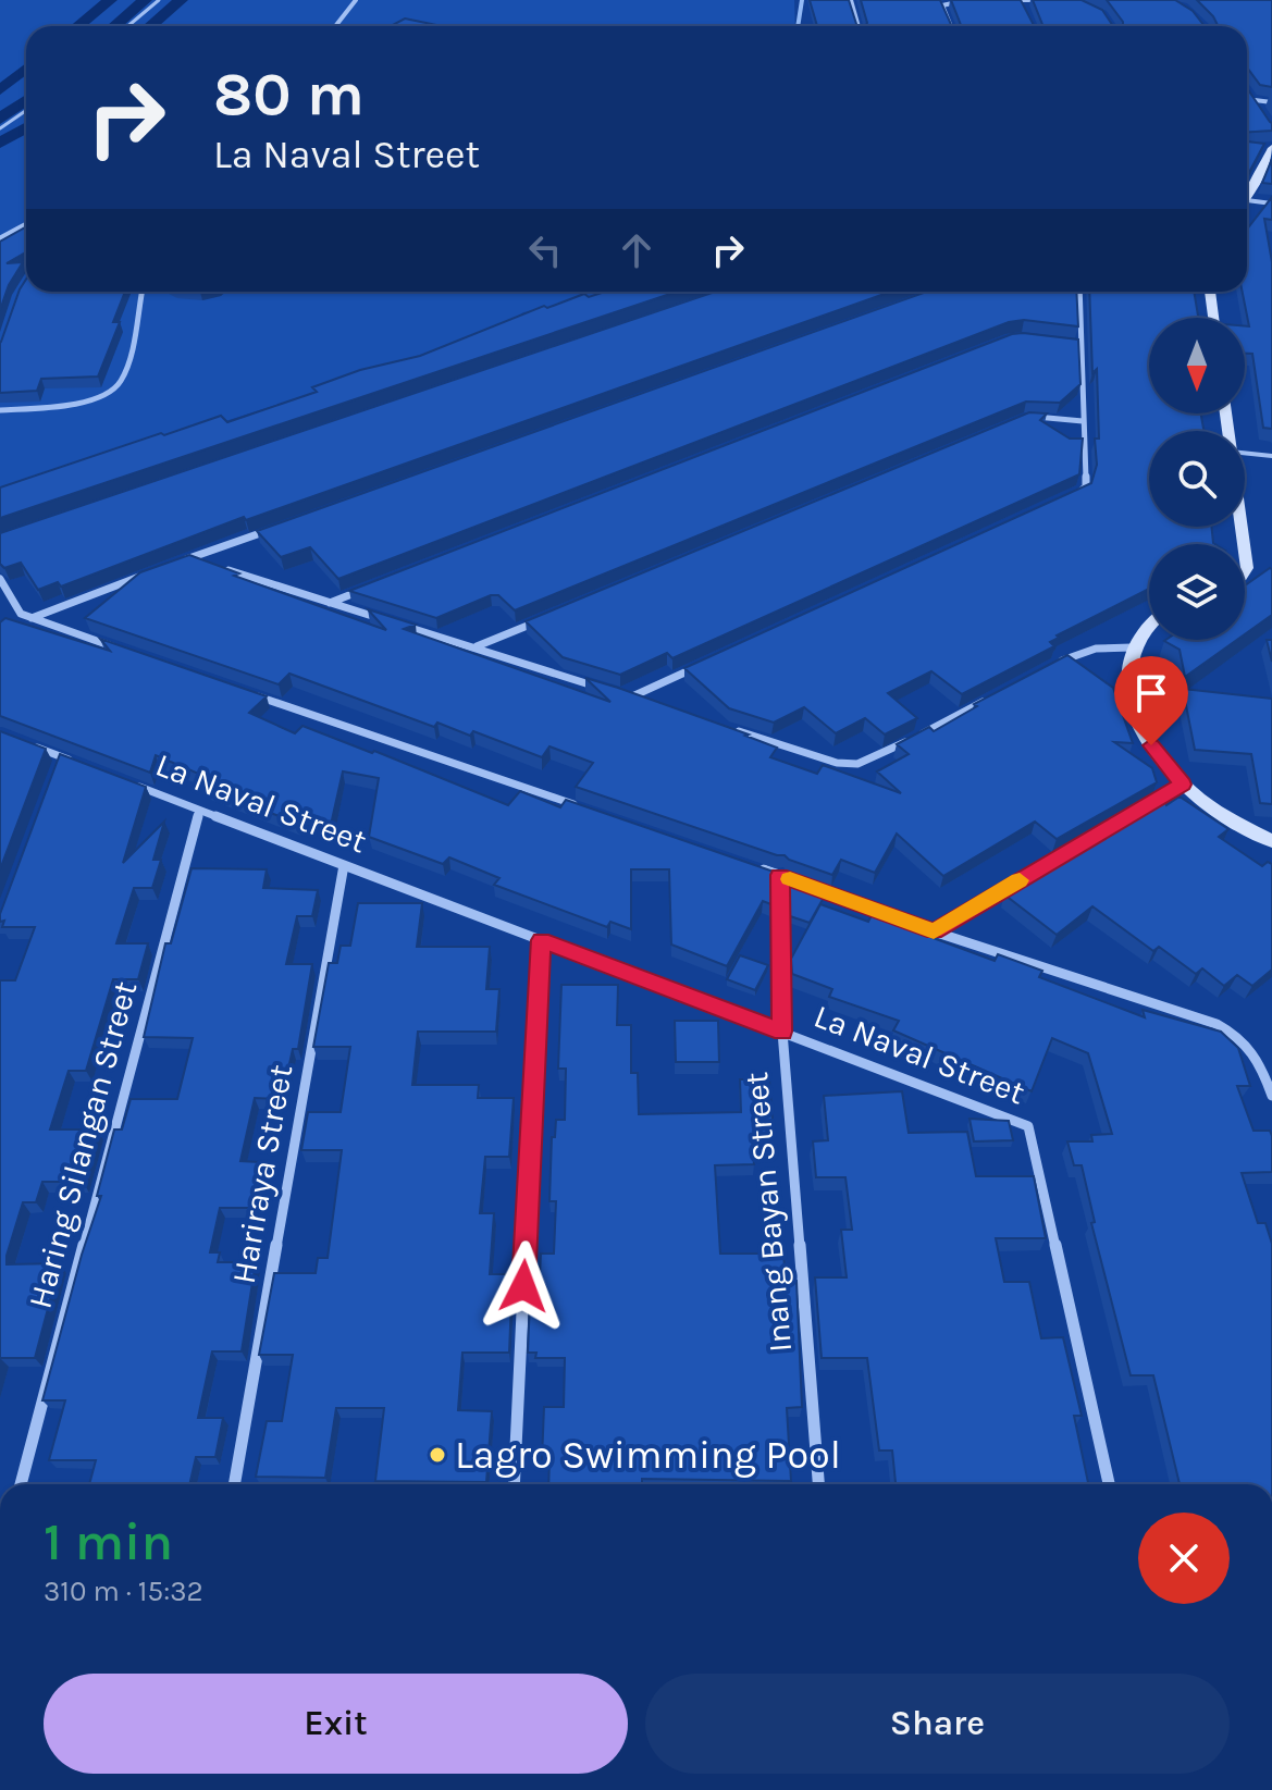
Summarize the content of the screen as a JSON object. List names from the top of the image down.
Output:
{
  "streets": {
    "street": [
      "La Naval Street",
      "Haring Silangan Street",
      "Hariraya Street",
      "Inang Bayan Street"
    ]
  },
  "crossings": [
    ["La Naval Street", "Haring Silangan Street"],
    ["La Naval Street", "Hariraya Street"],
    ["La Naval Street", "Inang Bayan Street"]
  ],
  "places": ["Lagro Swimming Pool"],
  "north": "bottom",
  "page": {
    "turn": ["80 m", "La Naval Street"],
    "heading": ["1 min", "310 m · 15:32"],
    "buttons": ["Exit", "Share"]
  }
}
